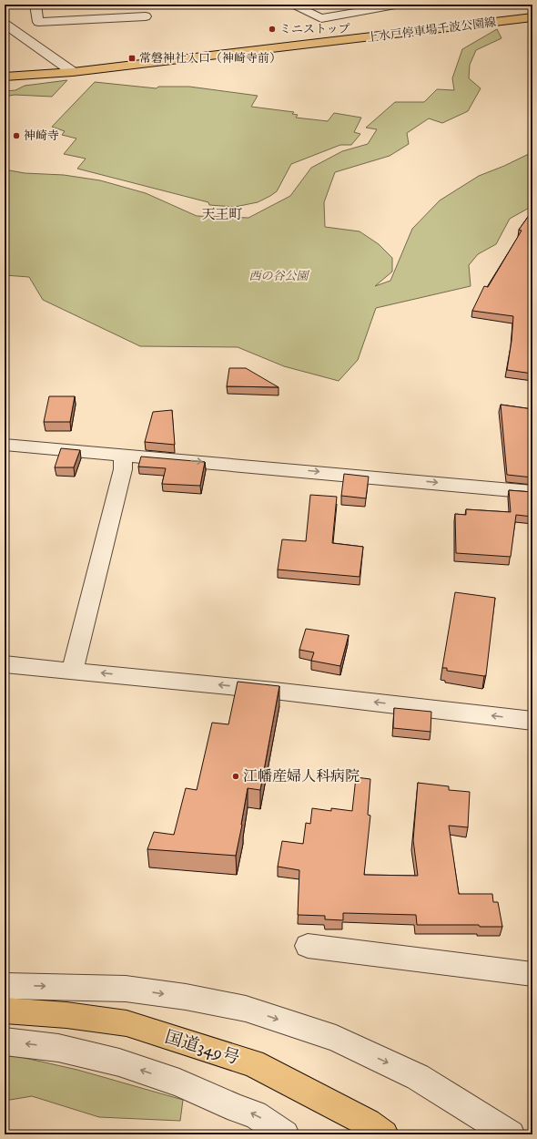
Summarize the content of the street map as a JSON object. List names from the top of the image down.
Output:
{
  "streets": {
    "main road": ["上水戸停車場千波公園線", "国道349号"]
  },
  "districts": ["天王町"],
  "parks": ["西の谷公園"],
  "places": {
    "other": ["ミニストップ", "神崎寺", "江幡産婦人科病院"],
    "transit": ["常磐神社入口（神崎寺前）"]
  }
}
